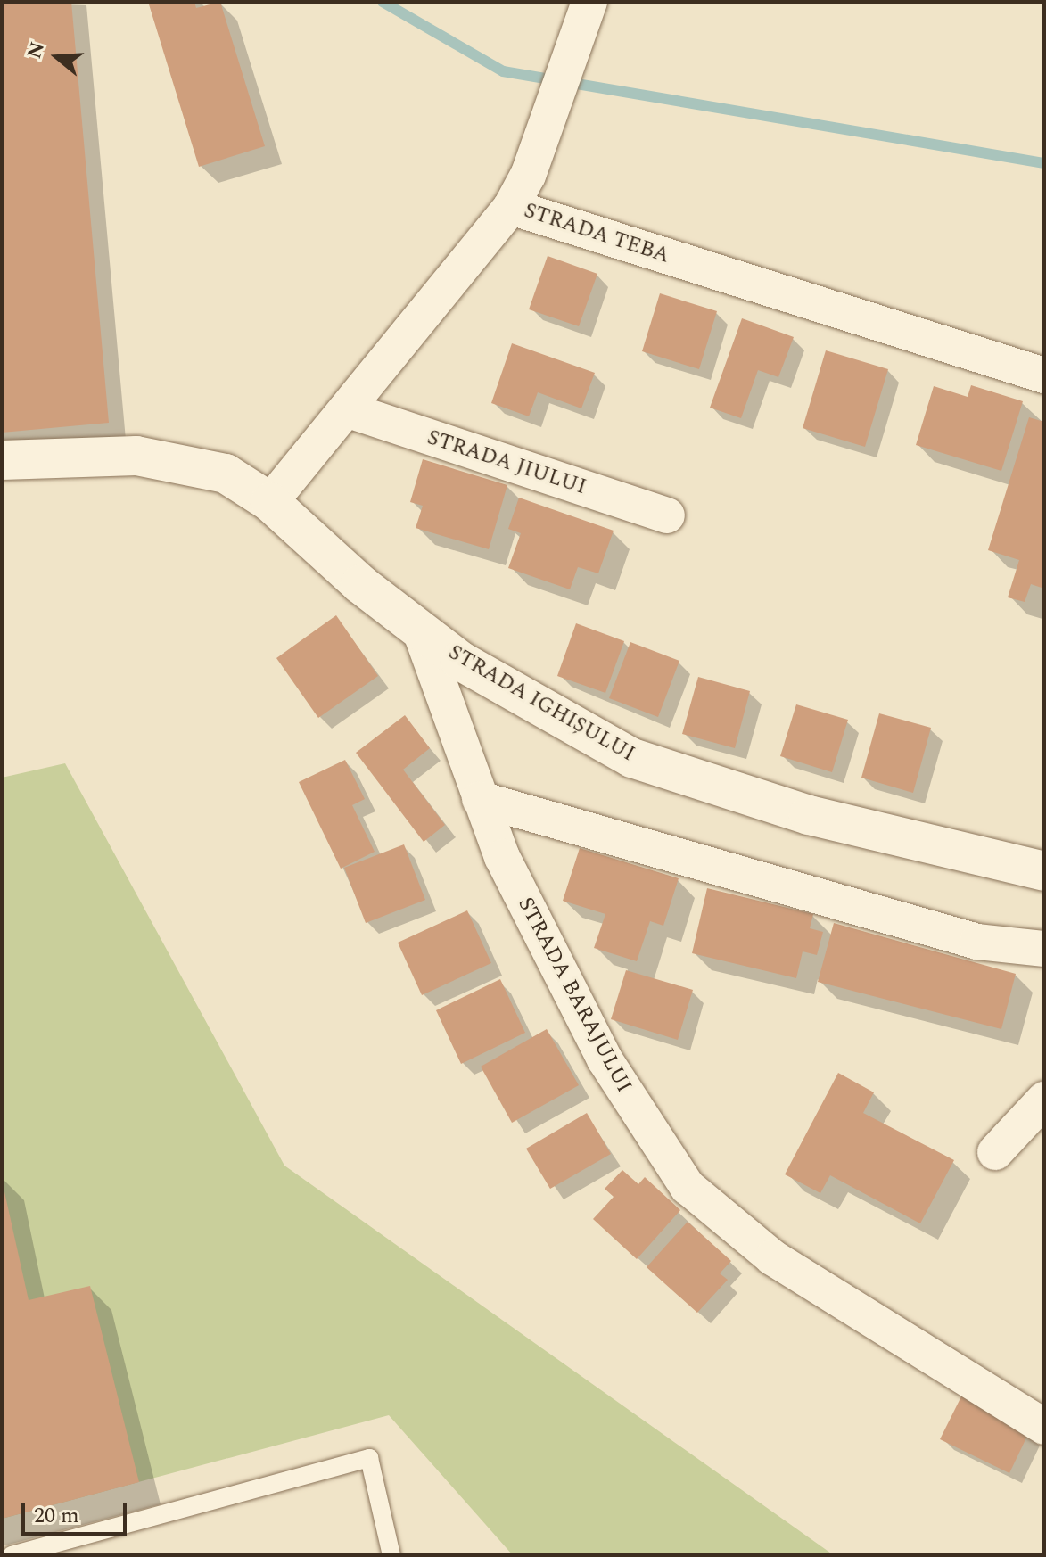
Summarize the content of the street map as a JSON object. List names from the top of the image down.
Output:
{
  "streets": {
    "street": [
      "STRADA TEBA",
      "STRADA JIULUI",
      "STRADA IGHIȘULUI",
      "STRADA BARAJULUI"
    ]
  },
  "crossings": [
    ["STRADA TEBA", "STRADA JIULUI"],
    ["STRADA TEBA", "STRADA IGHIȘULUI"],
    ["STRADA IGHIȘULUI", "STRADA BARAJULUI"]
  ],
  "scale_bar": "20 m",
  "north": "left"
}
